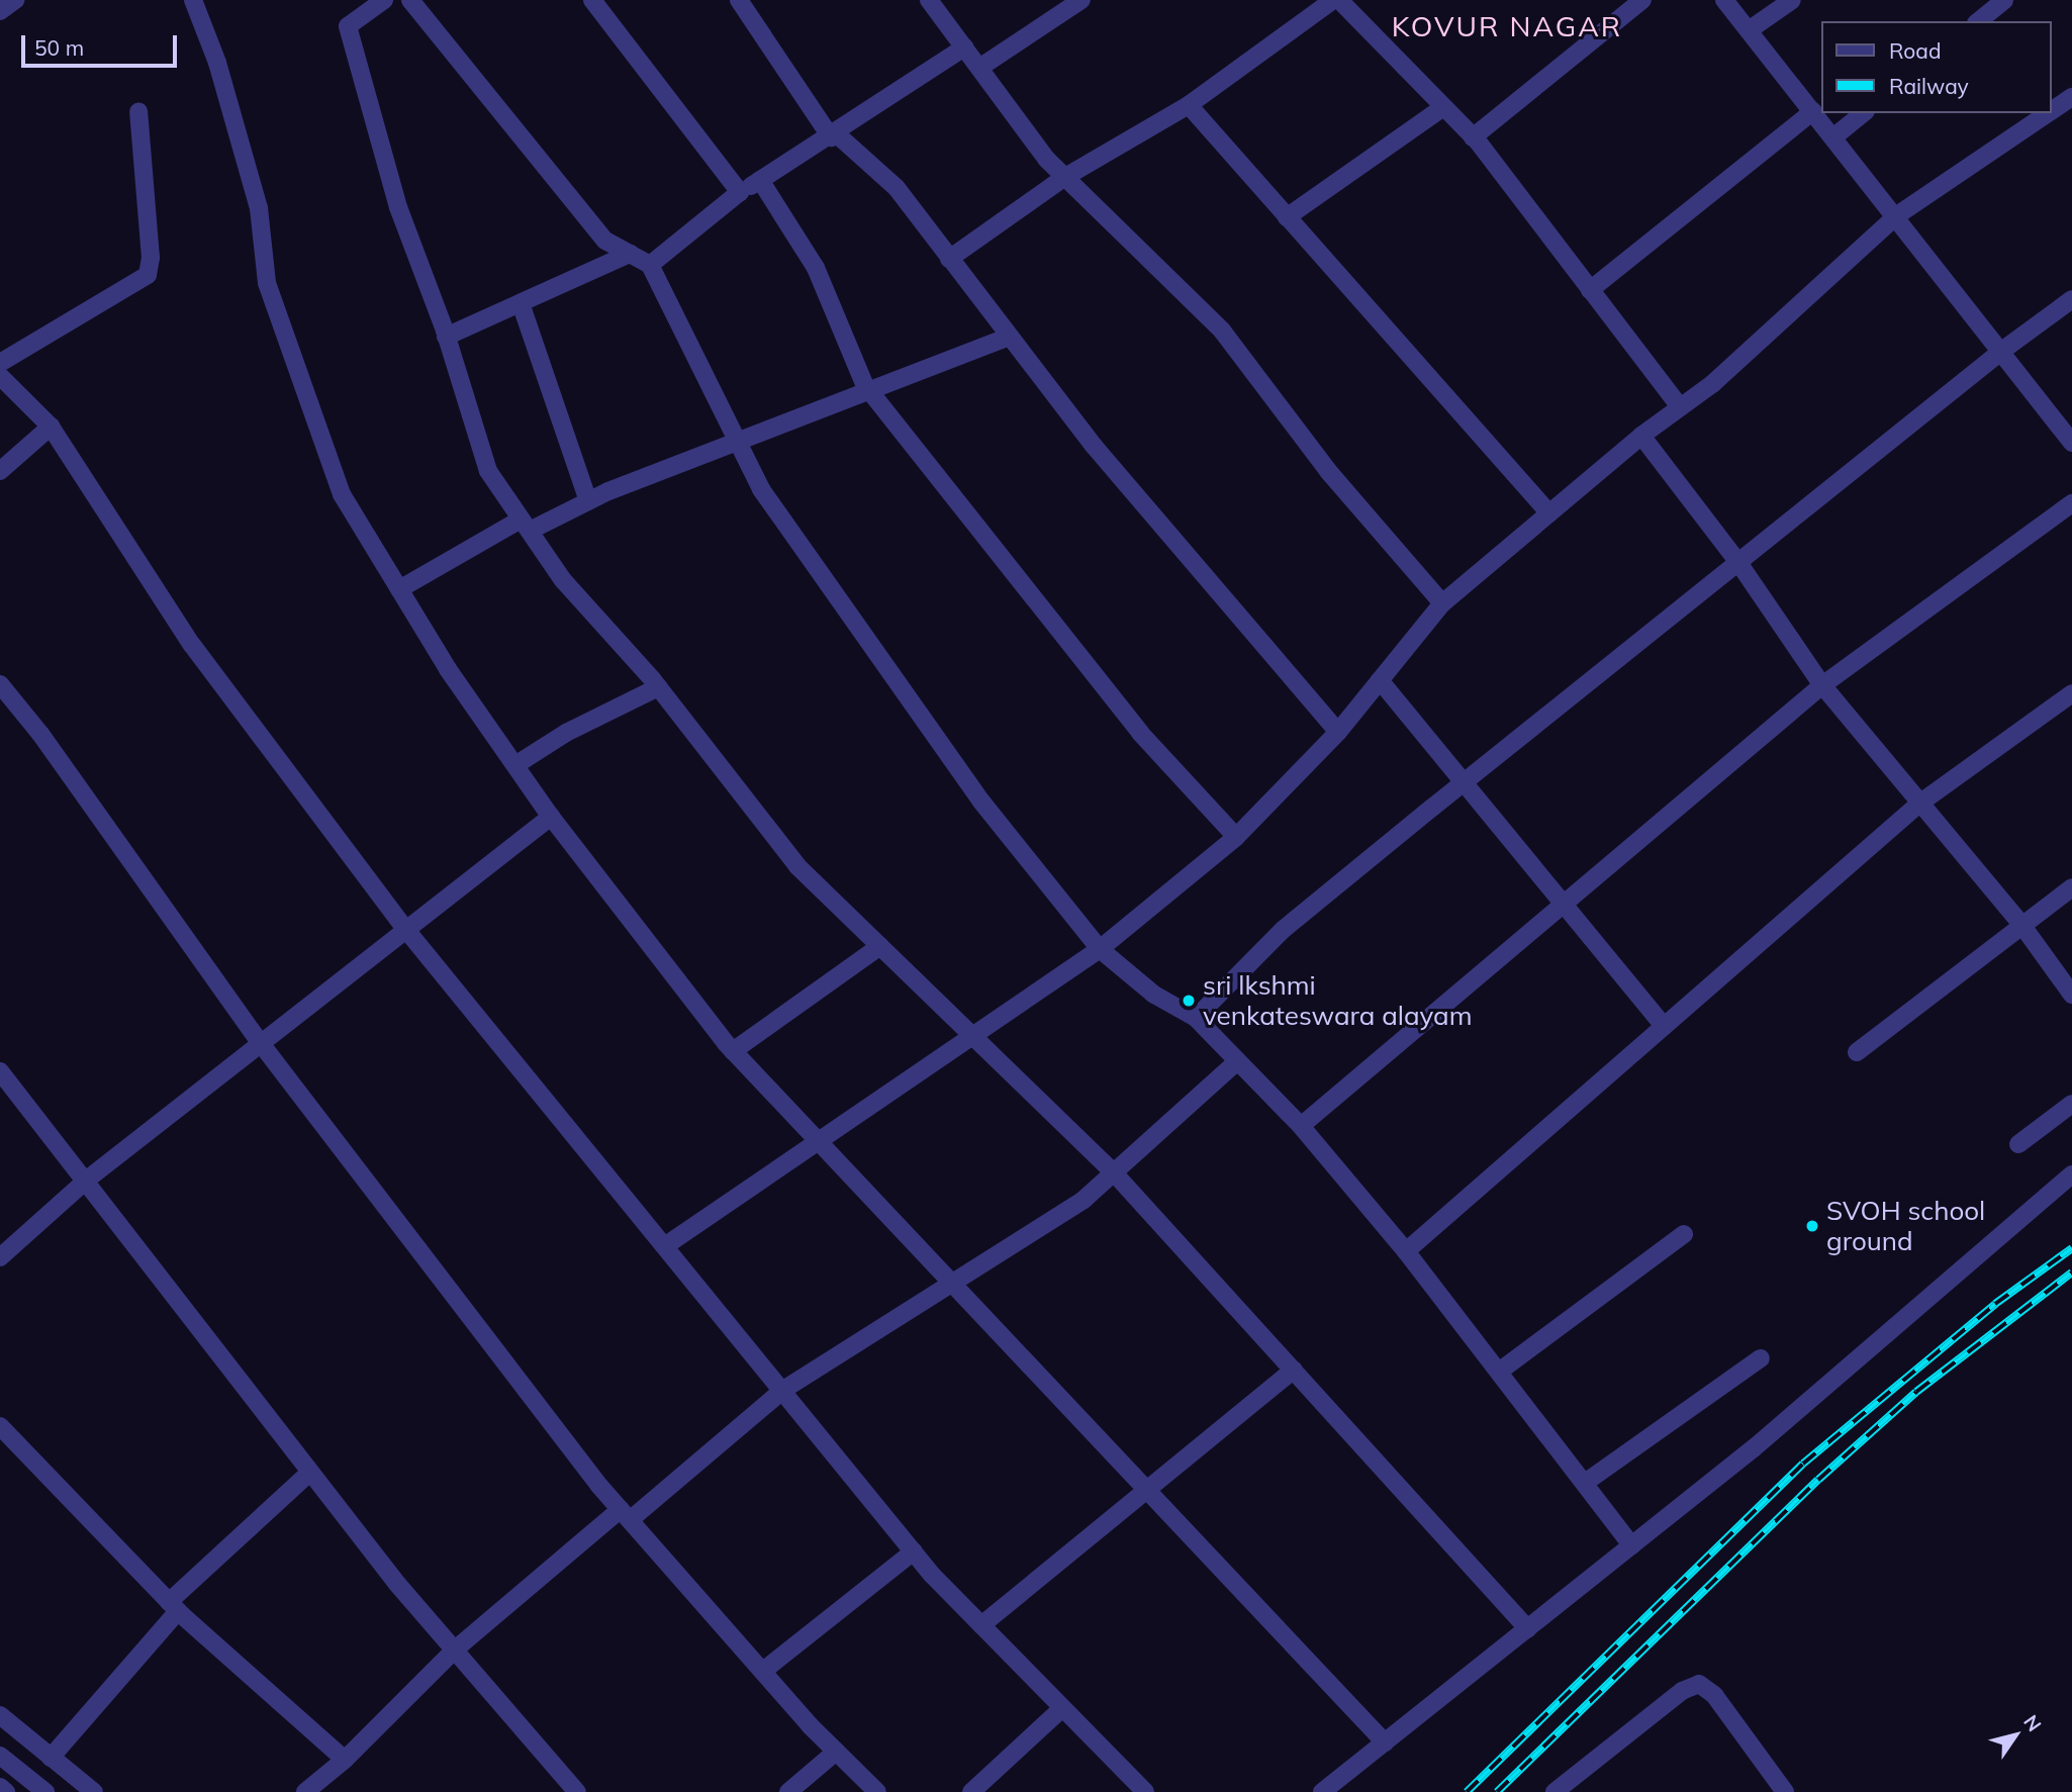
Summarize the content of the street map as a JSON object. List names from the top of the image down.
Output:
{
  "districts": ["KOVUR NAGAR"],
  "places": ["sri lkshmi venkateswara alayam", "SVOH school ground"],
  "legend": ["Road", "Railway"],
  "scale_bar": "50 m",
  "north": "top right"
}
